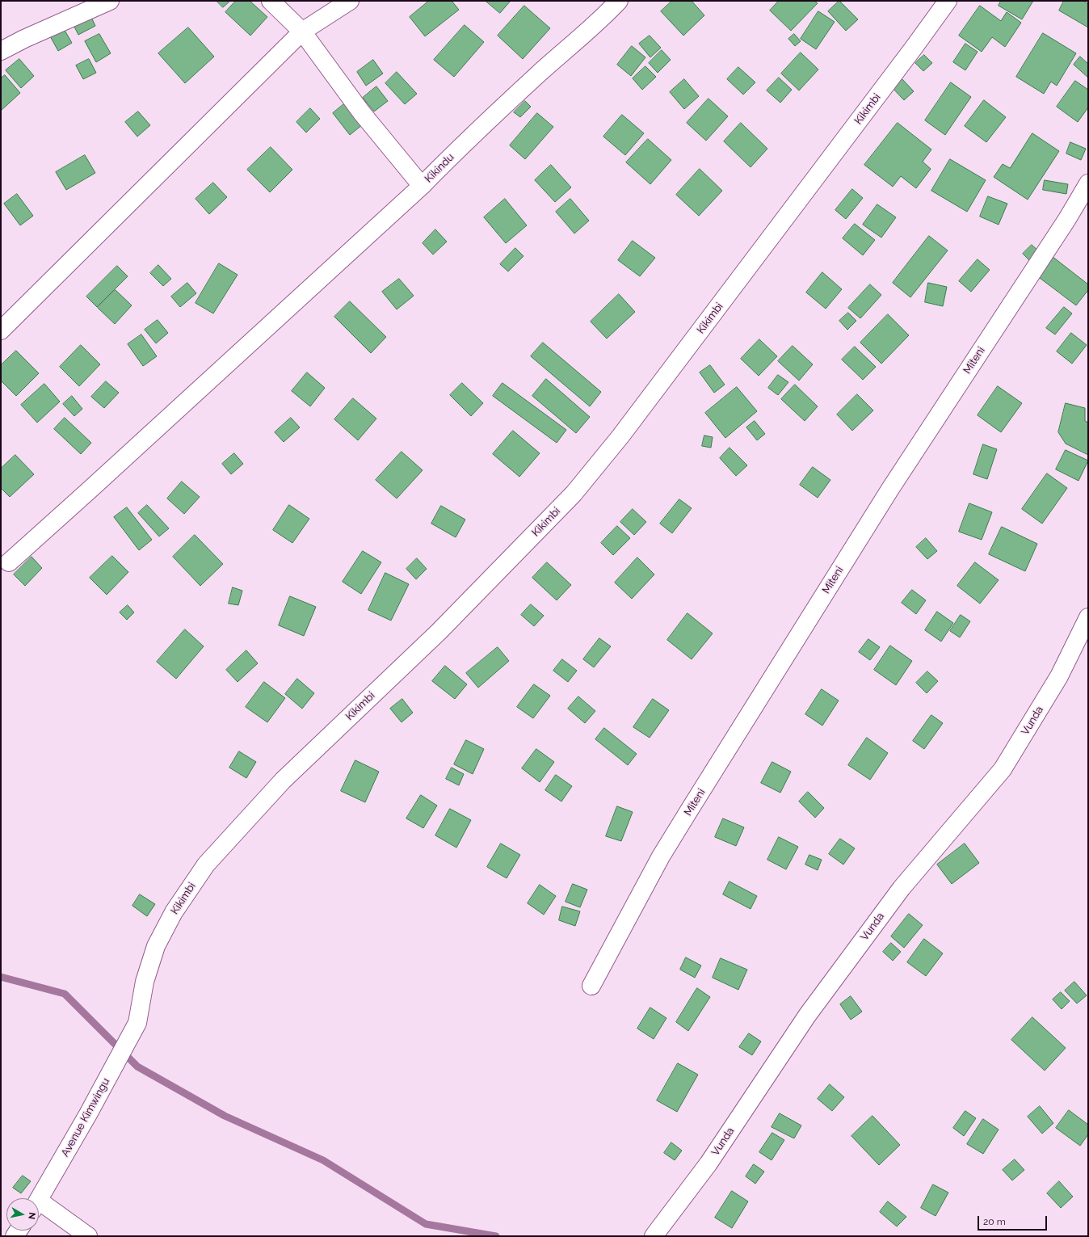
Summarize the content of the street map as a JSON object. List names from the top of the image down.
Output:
{
  "streets": {
    "street": [
      "Kikimbi",
      "Kikindu",
      "Miteni",
      "Vunda",
      "Avenue Kimwingu"
    ]
  },
  "crossings": [
    ["Kikimbi", "Avenue Kimwingu"]
  ],
  "scale_bar": "20 m",
  "north": "right"
}
